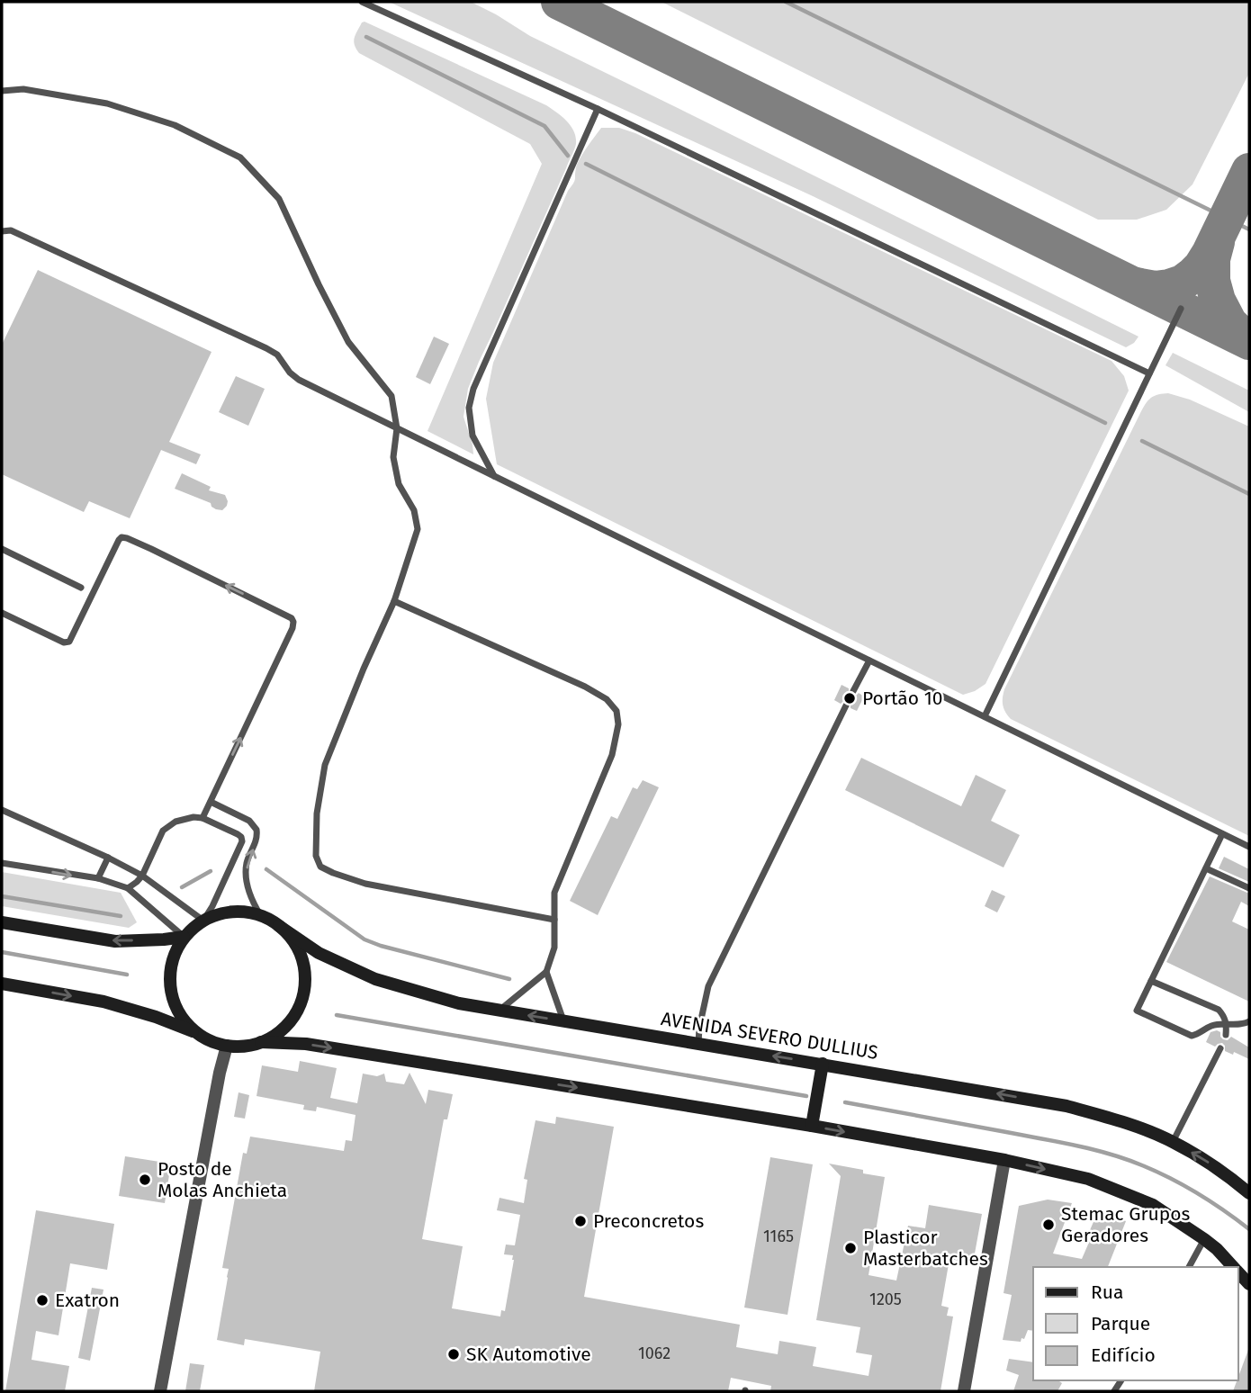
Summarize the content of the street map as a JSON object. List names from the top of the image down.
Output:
{
  "streets": {
    "main road": ["AVENIDA SEVERO DULLIUS"]
  },
  "places": [
    "Portão 10",
    "Posto de Molas Anchieta",
    "Preconcretos",
    "Stemac Grupos Geradores",
    "Plasticor Masterbatches",
    "Exatron",
    "SK Automotive"
  ],
  "house_numbers": ["1165", "1205", "1062"],
  "legend": ["Rua", "Parque", "Edifício"]
}
